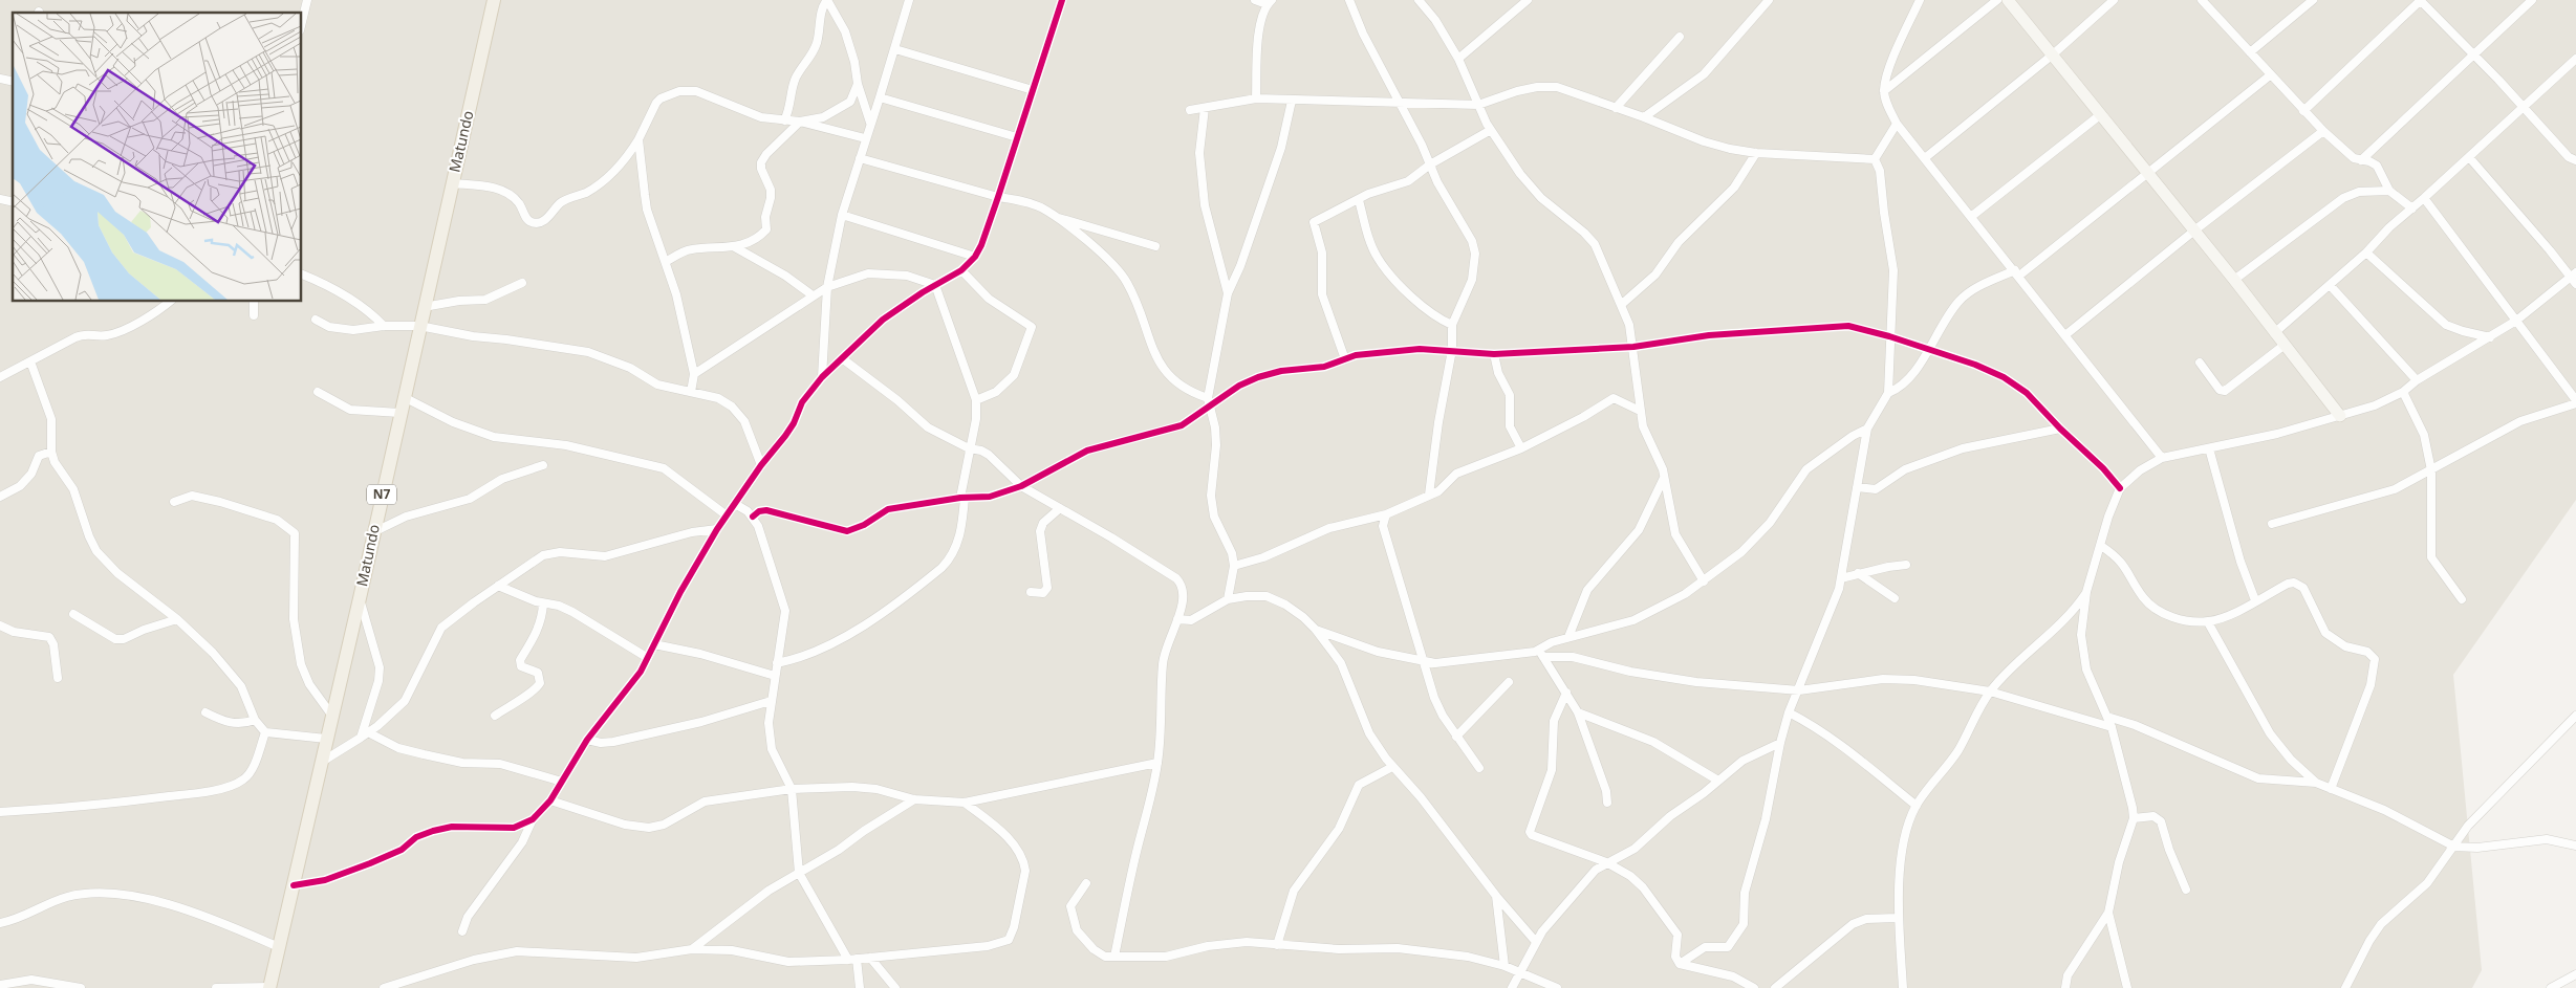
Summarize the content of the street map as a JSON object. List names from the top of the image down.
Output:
{
  "streets": {
    "main road": ["Matundo", "N7"]
  }
}
